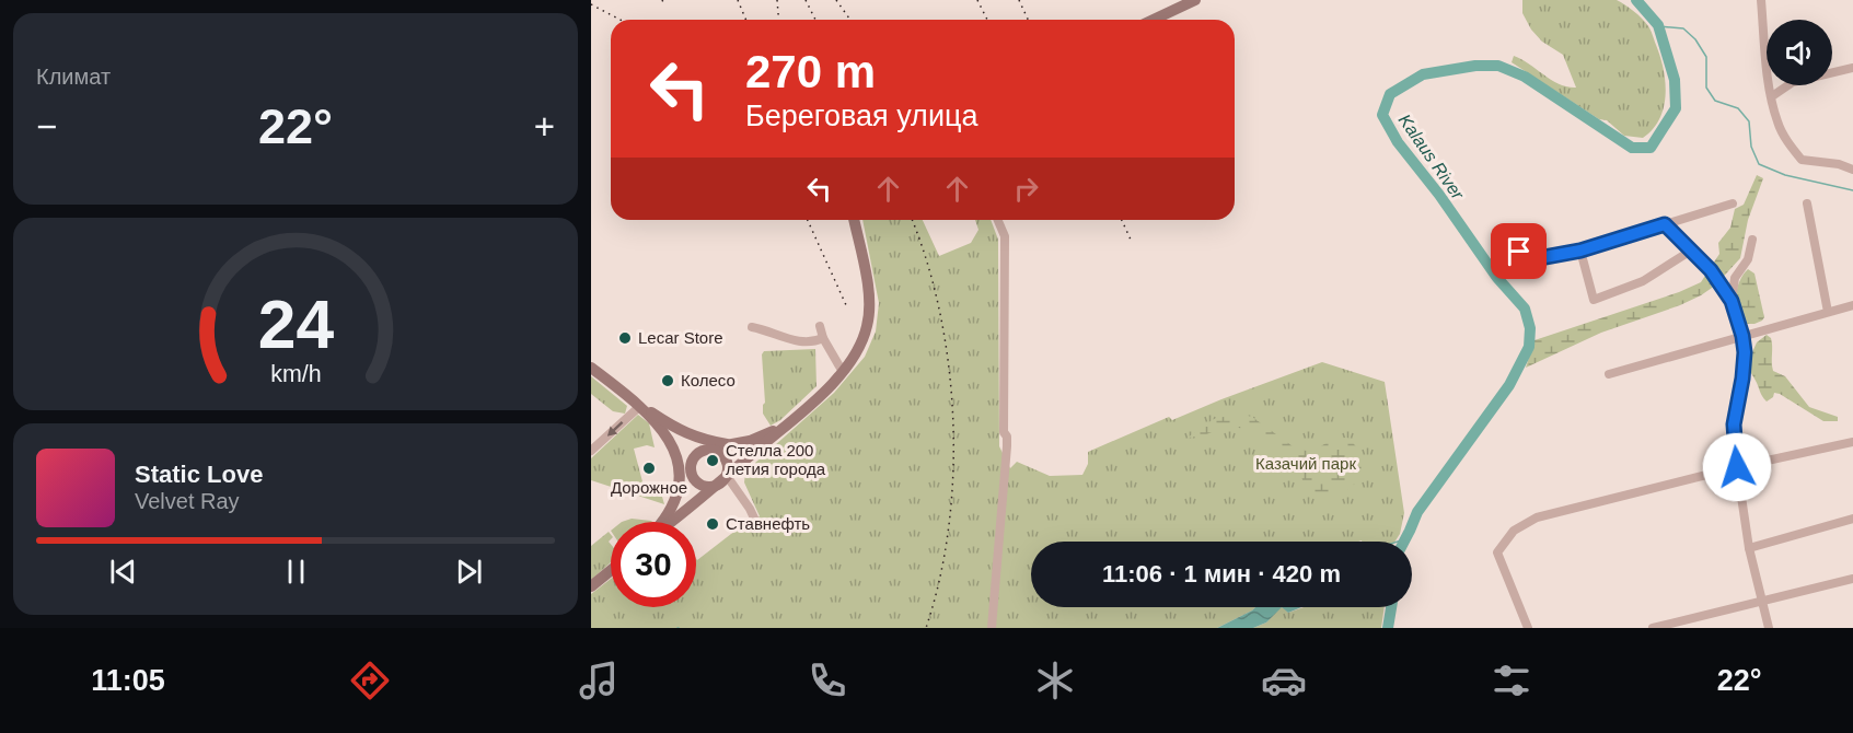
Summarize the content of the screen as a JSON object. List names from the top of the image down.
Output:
{
  "water": ["Kalaus River"],
  "parks": ["Казачий парк"],
  "places": [
    "Lecar Store",
    "Колесо",
    "Стелла 200 летия города",
    "Дорожное",
    "Ставнефть"
  ],
  "page": {
    "tile": "Климат",
    "turn": ["270 m", "Береговая улица"],
    "heat": ["−", "22°", "+"],
    "song": ["Static Love", "Velvet Ray"],
    "limit": "30",
    "trip": "11:06 · 1 мин · 420 m",
    "tabs": ["11:05", "22°"],
    "gauge": ["24", "km/h"]
  }
}
